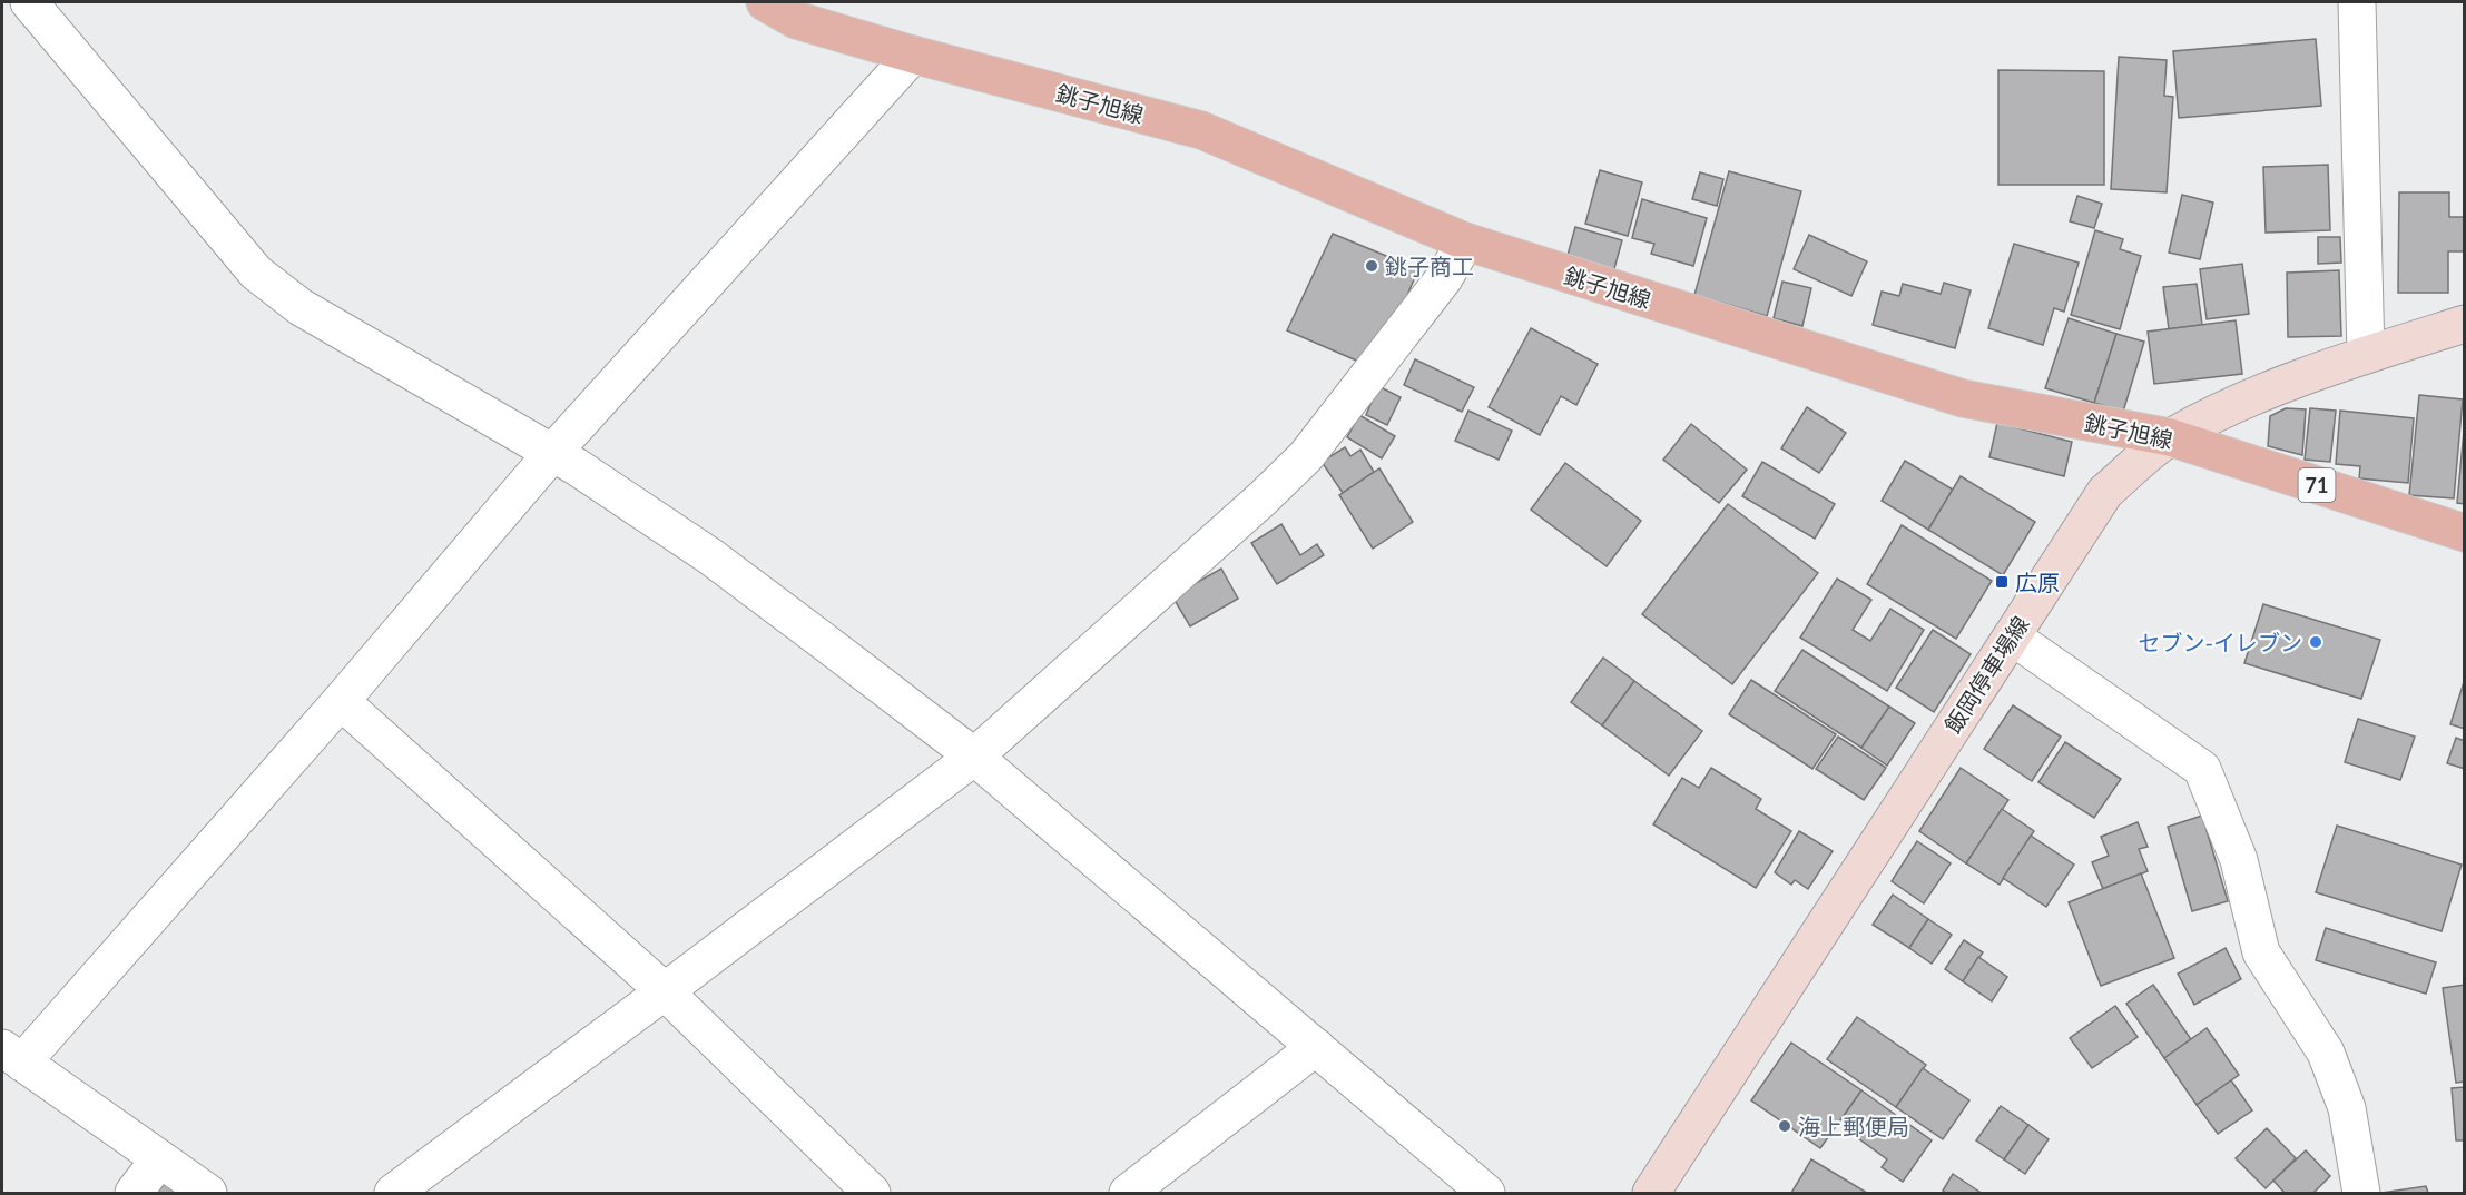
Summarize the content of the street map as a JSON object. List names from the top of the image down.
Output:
{
  "streets": {
    "main road": ["銚子旭線", "71", "飯岡停車場線"]
  },
  "crossings": [
    ["銚子旭線", "飯岡停車場線"]
  ],
  "places": {
    "other": ["銚子商工", "セブン-イレブン", "海上郵便局"],
    "transit": ["広原"]
  }
}
